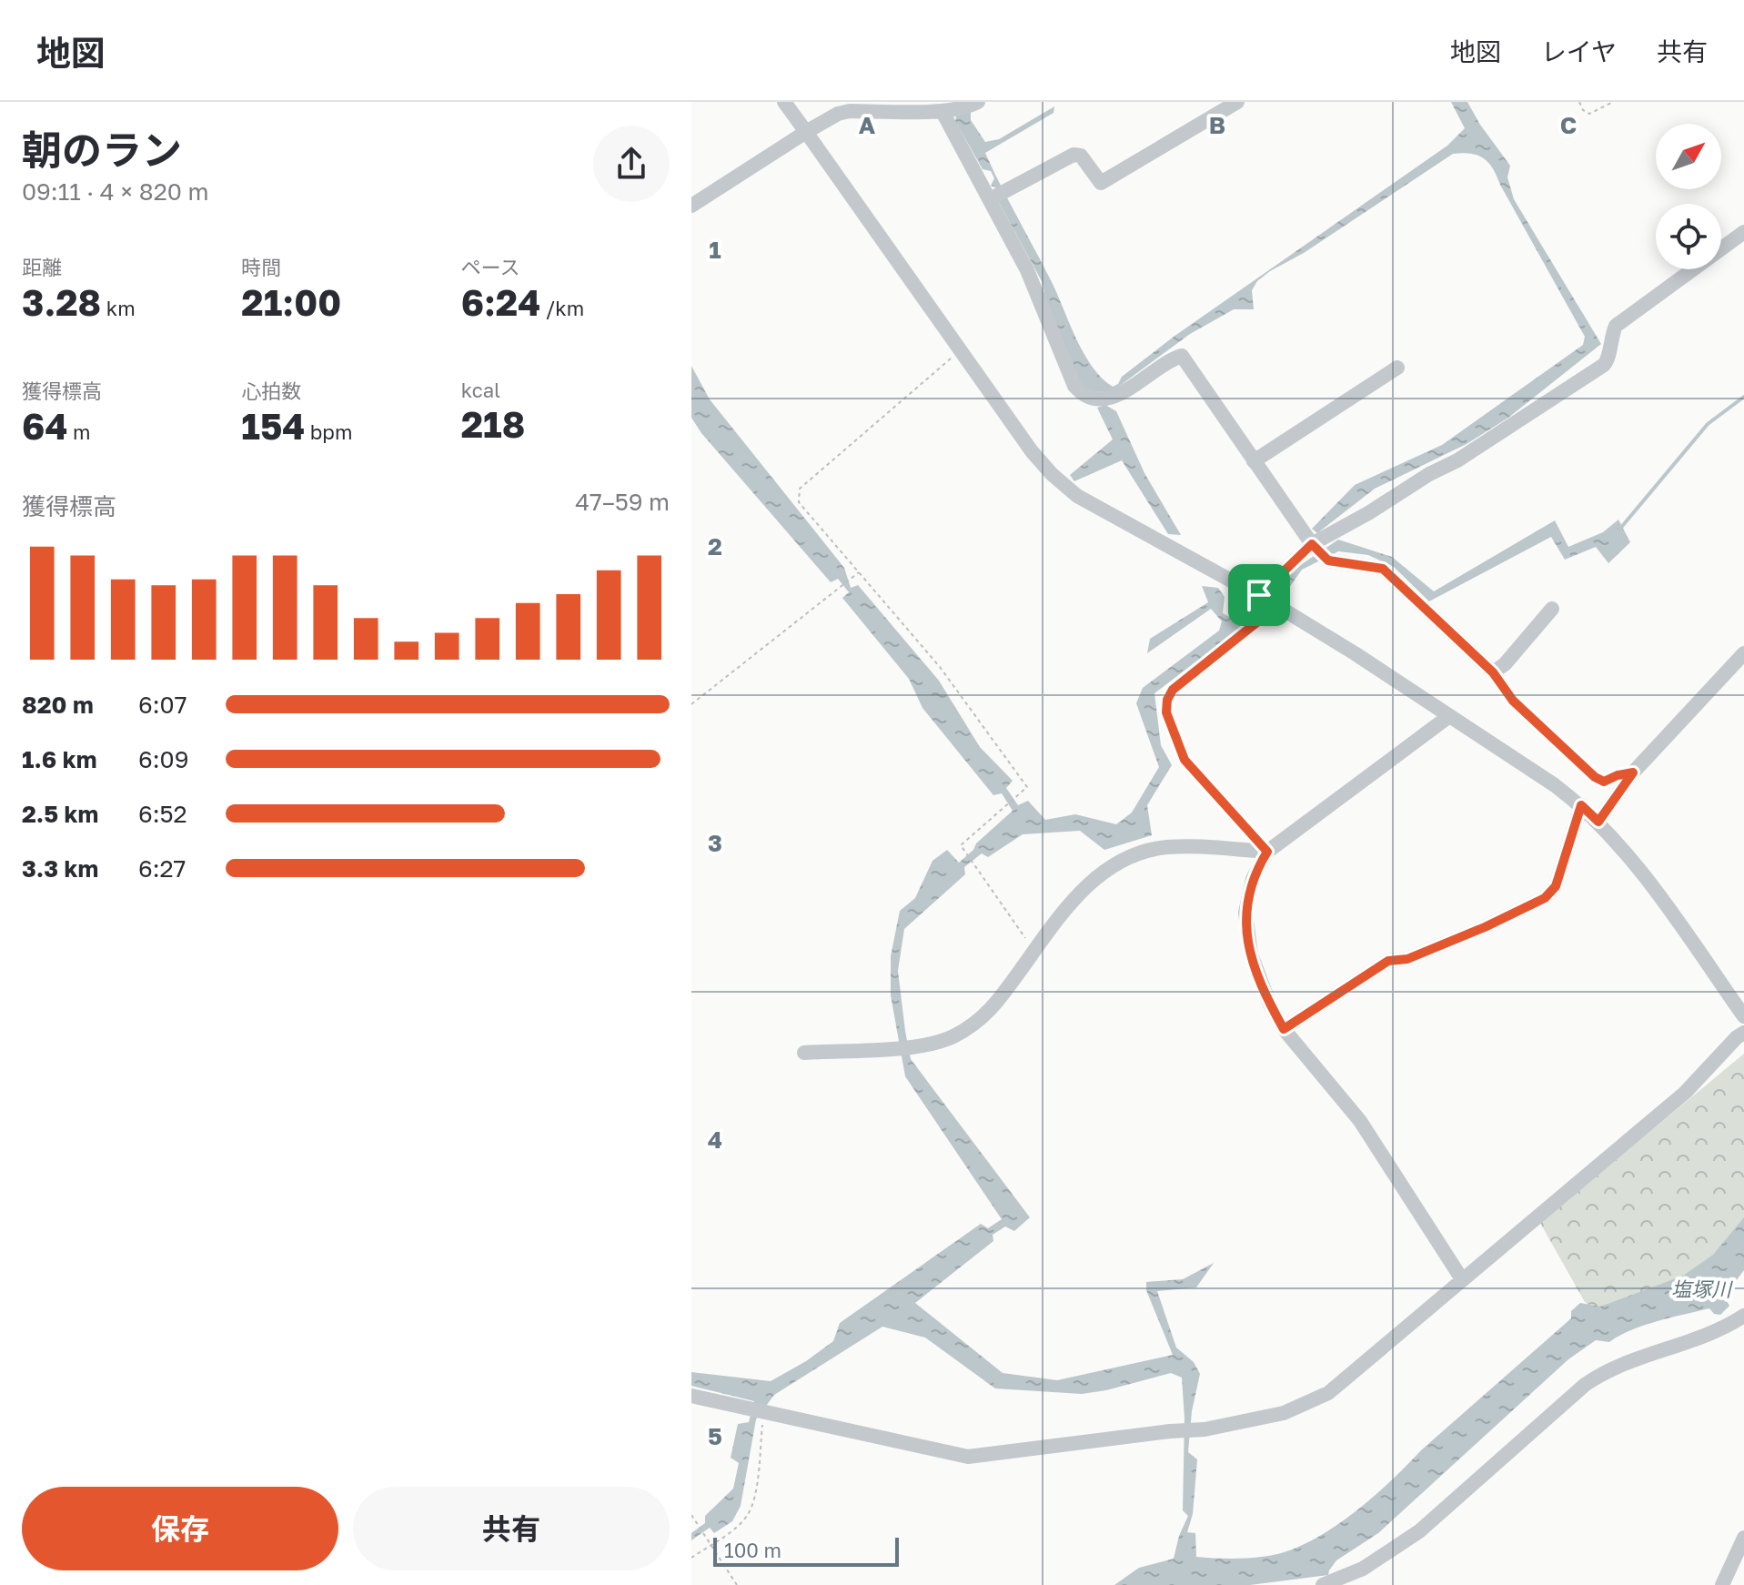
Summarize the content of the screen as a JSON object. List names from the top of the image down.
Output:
{
  "water": ["塩塚川"],
  "scale_bar": "100 m",
  "north": "top right",
  "page": {
    "header": "地図",
    "nav": ["地図", "レイヤ", "共有"],
    "heading": ["朝のラン", "09:11 · 4 × 820 m"],
    "stats": [
      ["距離", "3.28 km"],
      ["時間", "21:00"],
      ["ペース", "6:24 /km"],
      ["獲得標高", "64 m"],
      ["心拍数", "154 bpm"],
      ["kcal", "218"]
    ],
    "chart": ["獲得標高", "47–59 m"],
    "list": [
      {
        "name": "820 m",
        "note": "6:07"
      },
      {
        "name": "1.6 km",
        "note": "6:09"
      },
      {
        "name": "2.5 km",
        "note": "6:52"
      },
      {
        "name": "3.3 km",
        "note": "6:27"
      }
    ],
    "buttons": ["保存", "共有"],
    "scale": "100 m"
  },
  "grid": {
    "columns": ["A", "B", "C"],
    "rows": [
      "1",
      "2",
      "3",
      "4",
      "5"
    ]
  }
}
